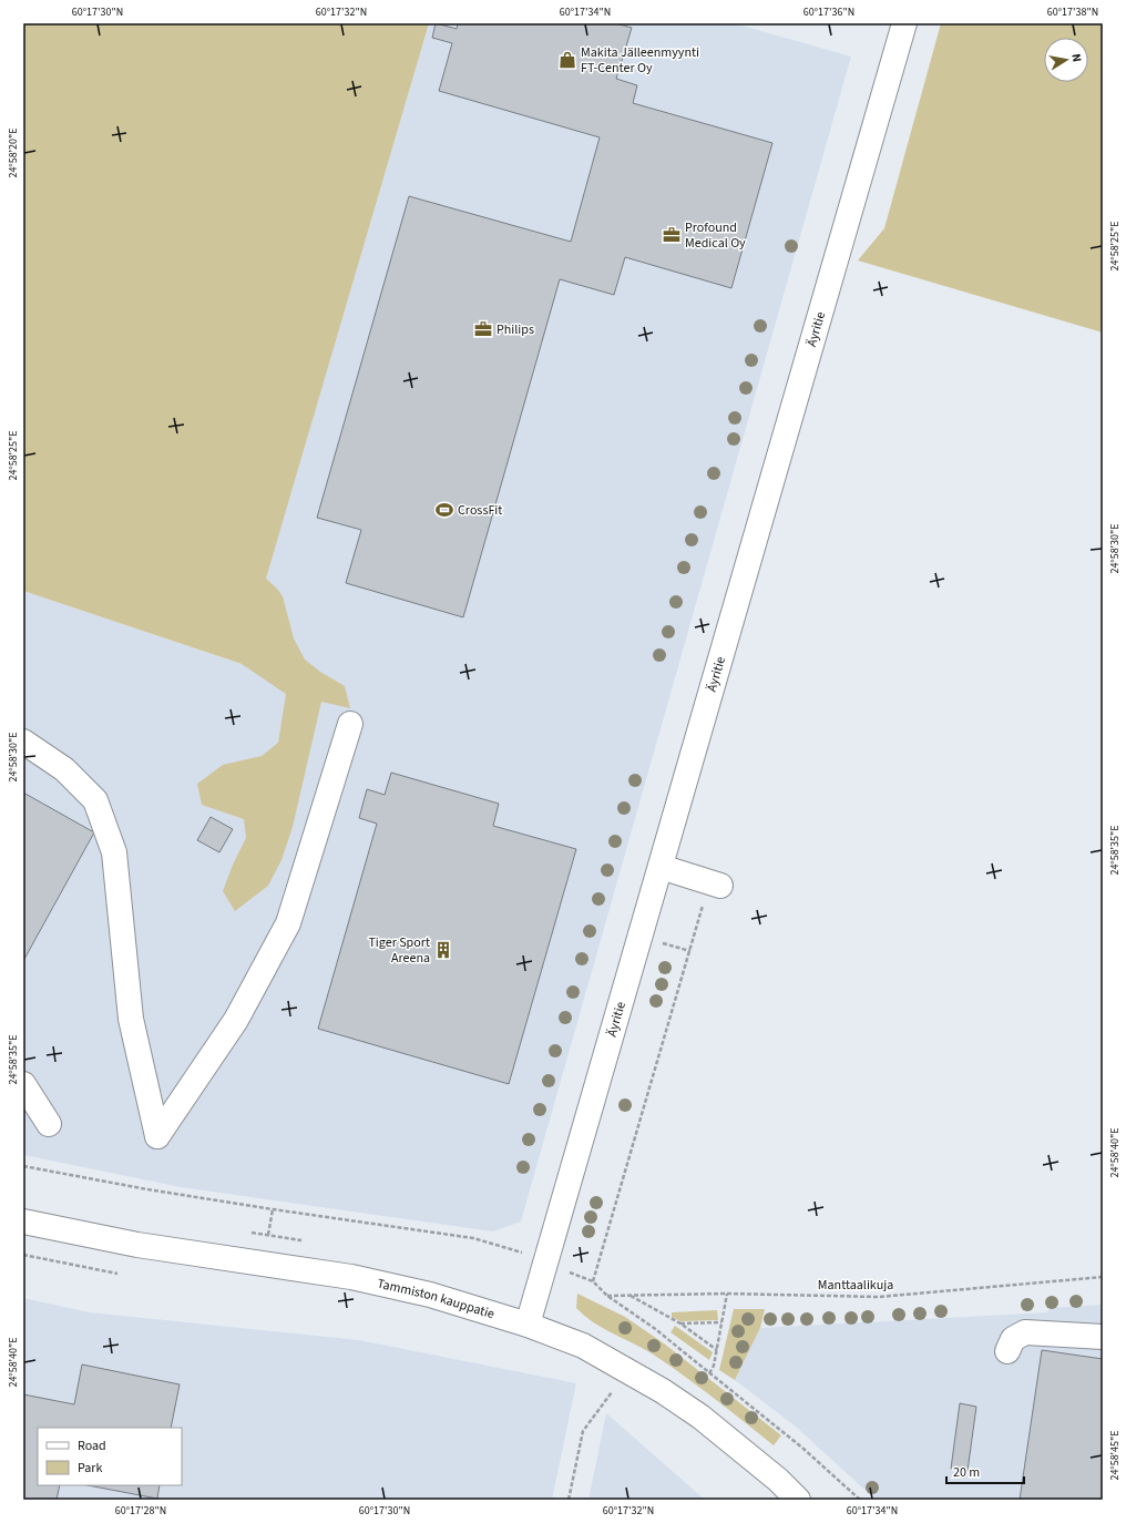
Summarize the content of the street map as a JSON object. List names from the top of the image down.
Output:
{
  "streets": {
    "street": ["Äyritie", "Tammiston kauppatie"],
    "path": ["Manttaalikuja"]
  },
  "crossings": [
    ["Äyritie", "Tammiston kauppatie"]
  ],
  "places": {
    "shop": ["Makita Jälleenmyynti FT-Center Oy"],
    "office": ["Profound Medical Oy", "Philips"],
    "sports": ["CrossFit"],
    "building": ["Tiger Sport Areena"]
  },
  "legend": ["Road", "Park"],
  "scale_bar": "20 m",
  "north": "right",
  "coordinates": [
    "60°17'30\"N",
    "60°17'32\"N",
    "60°17'34\"N",
    "60°17'36\"N",
    "60°17'38\"N",
    "24°58'20\"E",
    "24°58'25\"E",
    "24°58'30\"E",
    "24°58'35\"E",
    "24°58'40\"E",
    "24°58'45\"E",
    "60°17'28\"N"
  ]
}
